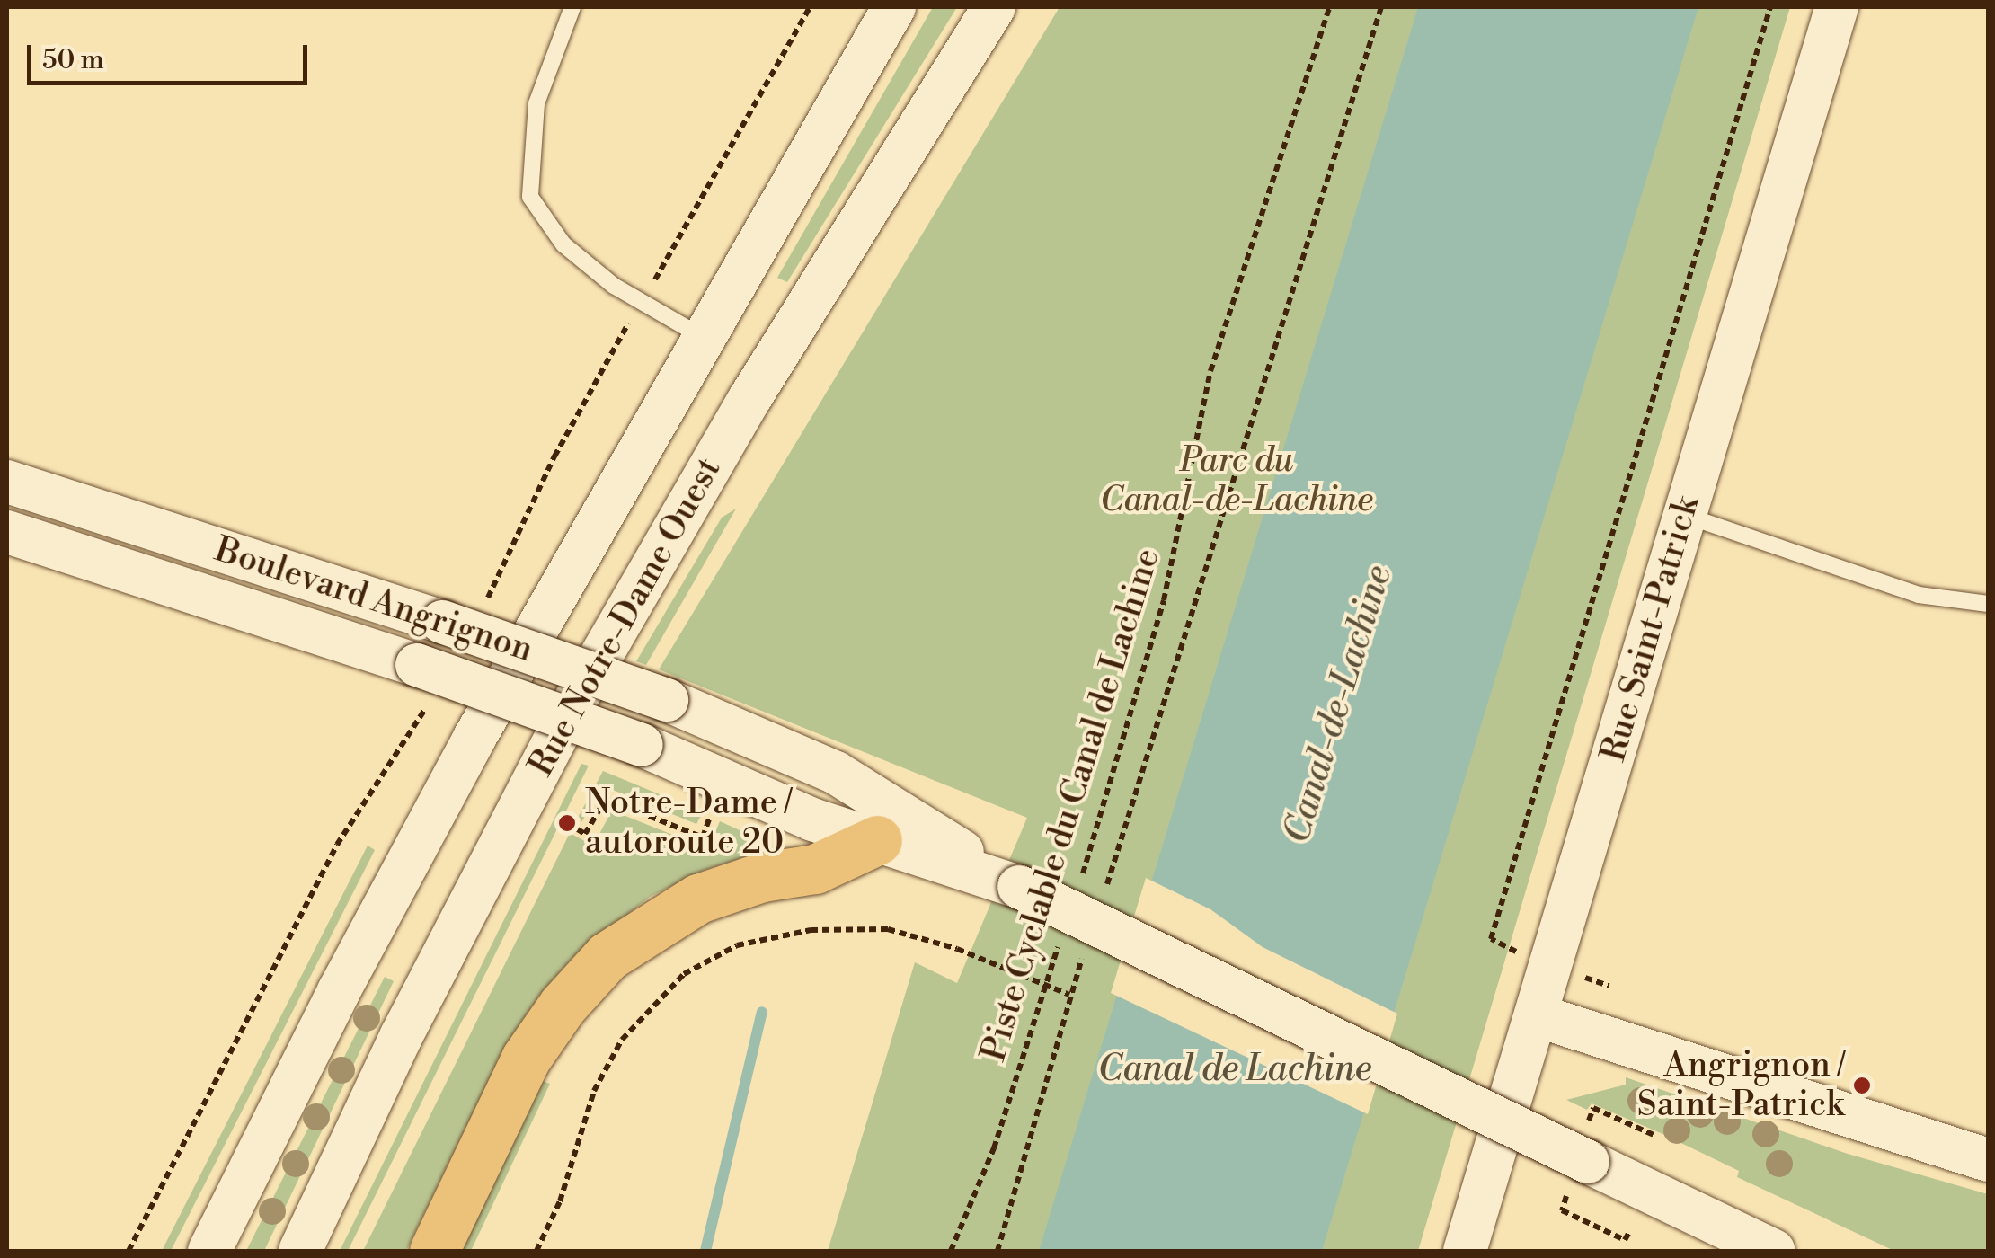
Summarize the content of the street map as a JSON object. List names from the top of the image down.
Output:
{
  "streets": {
    "main road": ["Boulevard Angrignon", "Rue Notre-Dame Ouest", "Rue Saint-Patrick"],
    "path": ["Piste Cyclable du Canal de Lachine"]
  },
  "water": ["Canal-de-Lachine", "Canal de Lachine"],
  "parks": ["Parc du Canal-de-Lachine"],
  "places": ["Notre-Dame / autoroute 20", "Angrignon / Saint-Patrick"],
  "scale_bar": "50 m"
}
